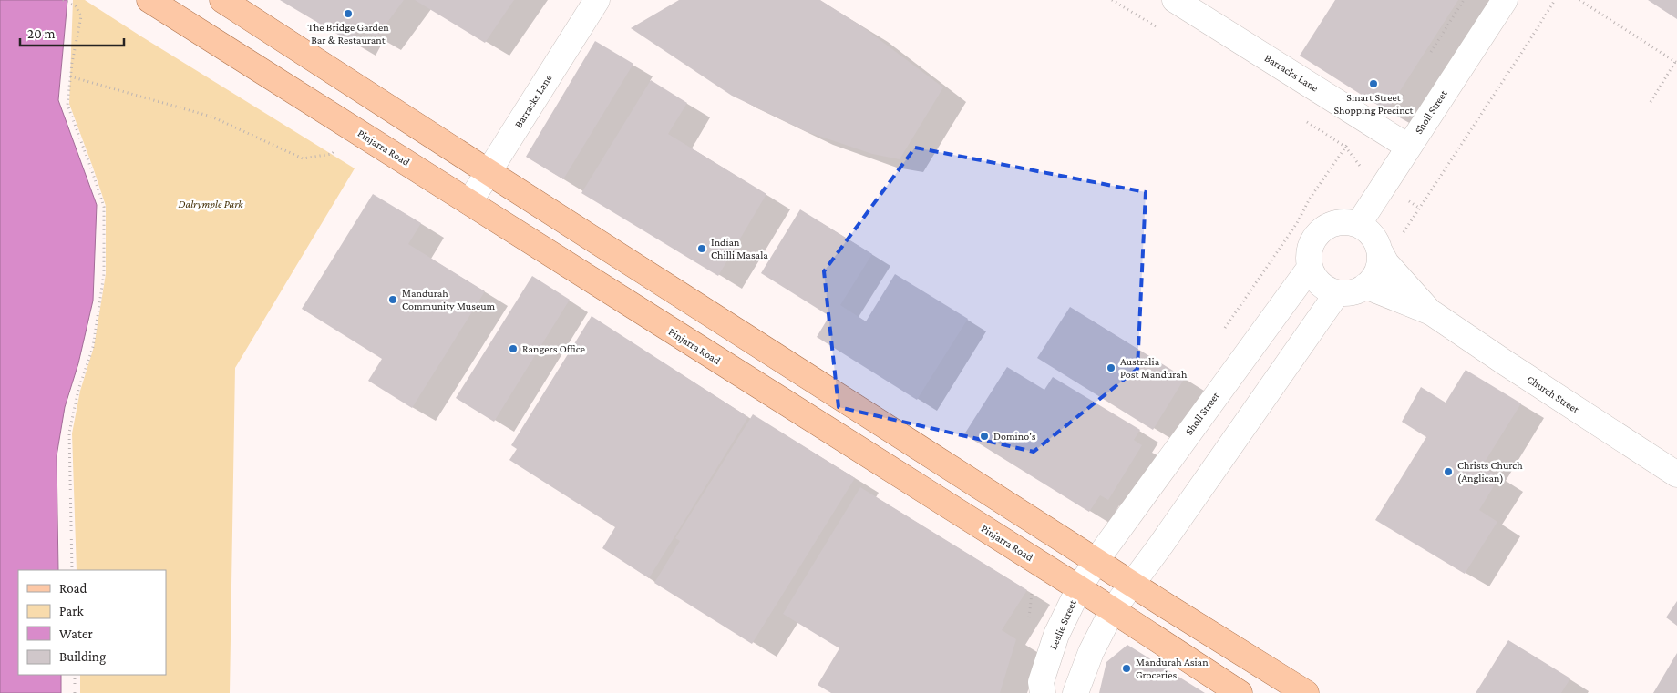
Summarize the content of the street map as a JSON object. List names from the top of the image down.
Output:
{
  "streets": {
    "main road": ["Pinjarra Road"],
    "street": [
      "Barracks Lane",
      "Sholl Street",
      "Church Street",
      "Leslie Street"
    ]
  },
  "crossings": [
    ["Barracks Lane", "Sholl Street"],
    ["Barracks Lane", "Pinjarra Road"],
    ["Sholl Street", "Church Street"],
    ["Sholl Street", "Leslie Street"],
    ["Pinjarra Road", "Leslie Street"]
  ],
  "parks": ["Dalrymple Park"],
  "places": [
    "The Bridge Garden Bar & Restaurant",
    "Smart Street Shopping Precinct",
    "Indian Chilli Masala",
    "Mandurah Community Museum",
    "Rangers Office",
    "Australia Post Mandurah",
    "Domino's",
    "Christs Church (Anglican)",
    "Mandurah Asian Groceries"
  ],
  "legend": [
    "Road",
    "Park",
    "Water",
    "Building"
  ],
  "scale_bar": "20 m"
}
